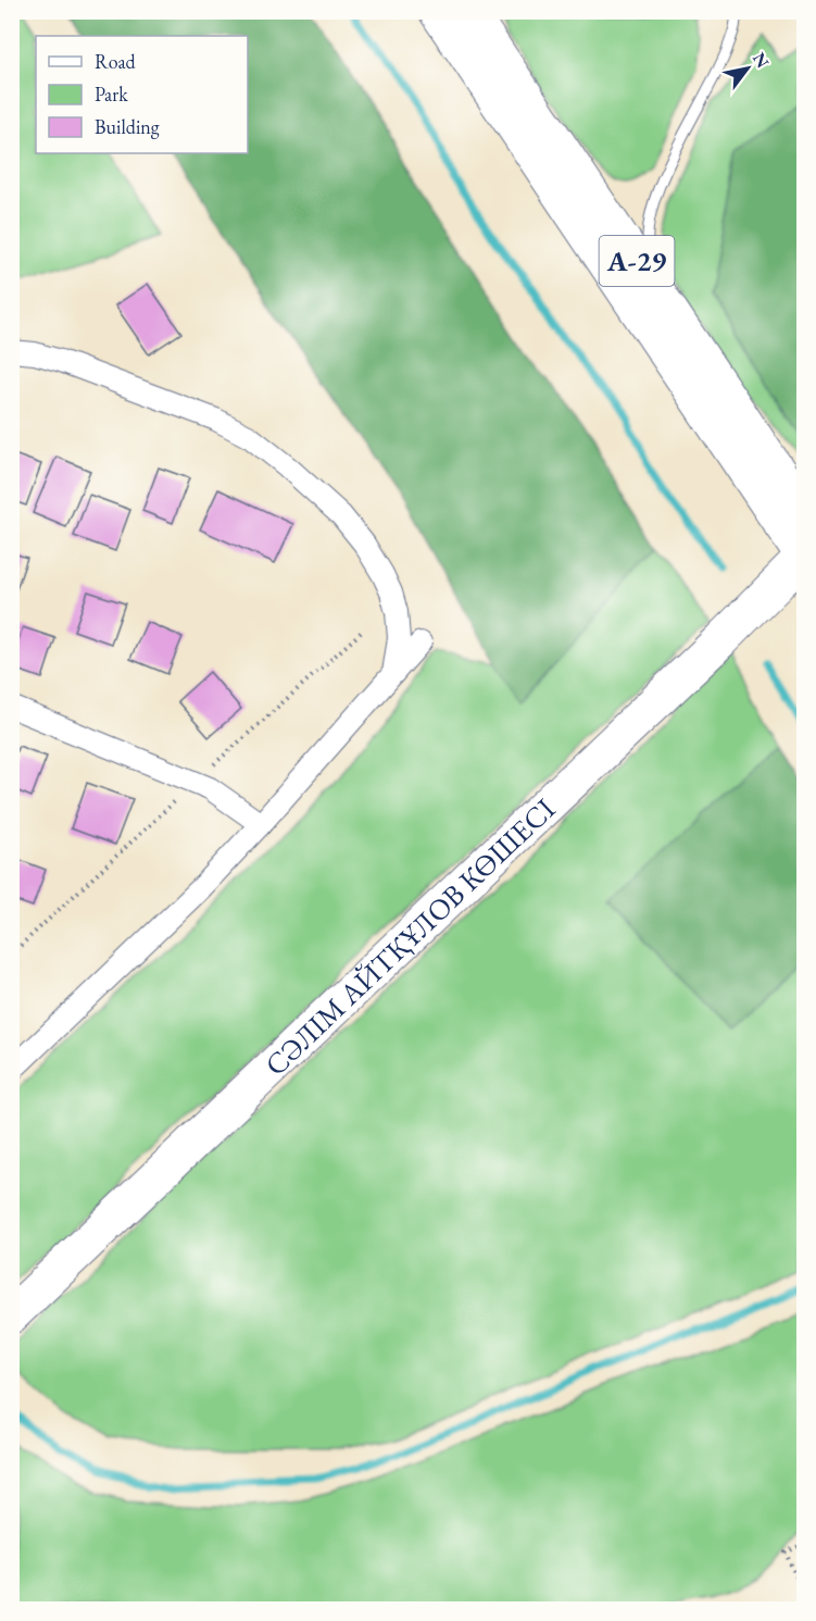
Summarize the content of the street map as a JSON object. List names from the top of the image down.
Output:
{
  "streets": {
    "highway": ["A-29", "СӘЛІМ АЙТҚҰЛОВ КӨШЕСІ"]
  },
  "legend": ["Road", "Park", "Building"],
  "north": "top right"
}
